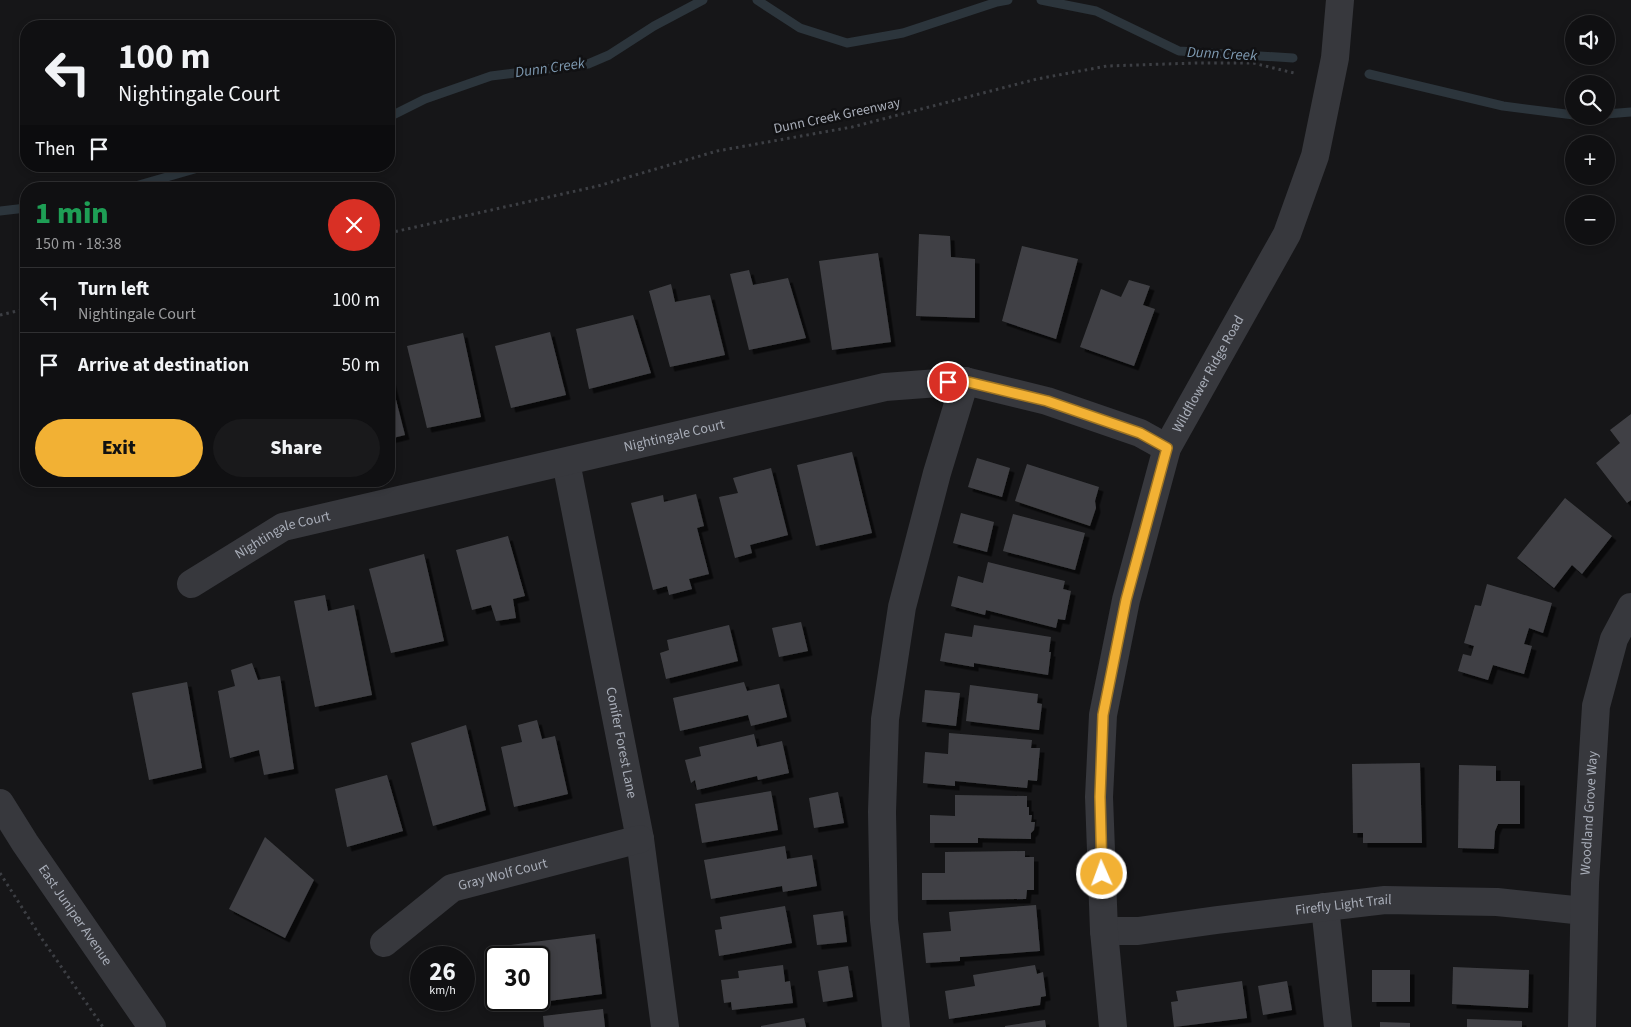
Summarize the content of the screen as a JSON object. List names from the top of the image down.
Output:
{
  "streets": {
    "street": [
      "Wildflower Ridge Road",
      "Nightingale Court",
      "Conifer Forest Lane",
      "Woodland Grove Way",
      "Gray Wolf Court",
      "Firefly Light Trail",
      "East Juniper Avenue"
    ],
    "path": ["Dunn Creek Greenway"]
  },
  "crossings": [
    ["Wildflower Ridge Road", "Nightingale Court"],
    ["Wildflower Ridge Road", "Firefly Light Trail"],
    ["Nightingale Court", "Conifer Forest Lane"],
    ["Conifer Forest Lane", "Gray Wolf Court"],
    ["Woodland Grove Way", "Firefly Light Trail"]
  ],
  "water": ["Dunn Creek"],
  "page": {
    "map_buttons": ["+", "−"],
    "turn": ["100 m", "Nightingale Court"],
    "then": "Then",
    "heading": ["1 min", "150 m · 18:38"],
    "list": [
      {
        "name": "Turn left",
        "note": "Nightingale Court",
        "value": "100 m"
      },
      {
        "name": "Arrive at destination",
        "value": "50 m"
      }
    ],
    "buttons": ["Exit", "Share"],
    "speed": "26 km/h",
    "limit": "30"
  }
}
